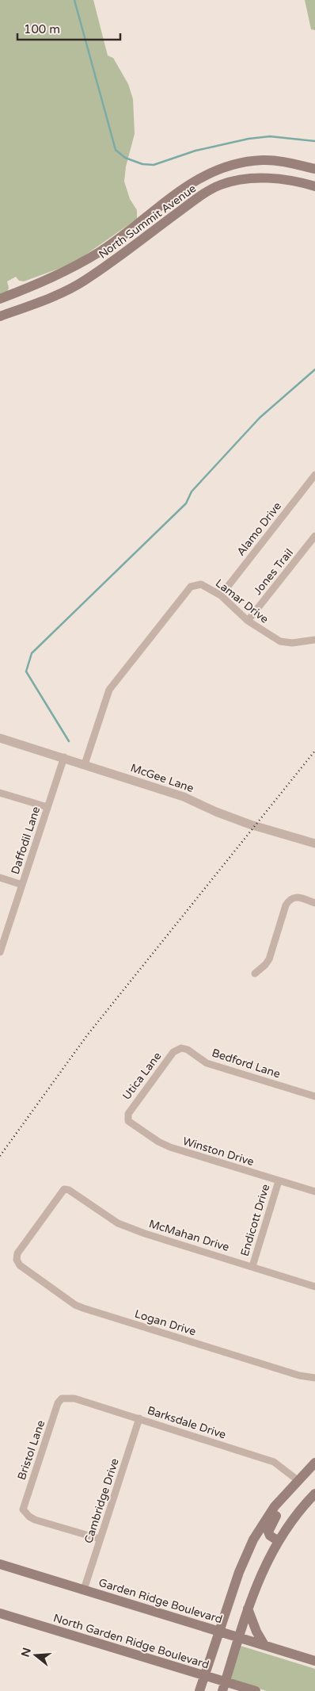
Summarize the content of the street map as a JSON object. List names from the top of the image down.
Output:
{
  "streets": {
    "main road": ["North Summit Avenue", "Garden Ridge Boulevard", "North Garden Ridge Boulevard"],
    "street": [
      "Alamo Drive",
      "Jones Trail",
      "Lamar Drive",
      "McGee Lane",
      "Daffodil Lane",
      "Bedford Lane",
      "Utica Lane",
      "Winston Drive",
      "Endicott Drive",
      "McMahan Drive",
      "Logan Drive",
      "Barksdale Drive",
      "Bristol Lane",
      "Cambridge Drive"
    ]
  },
  "crossings": [
    ["Alamo Drive", "Lamar Drive"],
    ["Jones Trail", "Lamar Drive"],
    ["Lamar Drive", "McGee Lane"],
    ["McGee Lane", "Daffodil Lane"],
    ["Bedford Lane", "Utica Lane"],
    ["Utica Lane", "Winston Drive"],
    ["Winston Drive", "Endicott Drive"],
    ["Endicott Drive", "McMahan Drive"],
    ["McMahan Drive", "Logan Drive"],
    ["Barksdale Drive", "Bristol Lane"],
    ["Barksdale Drive", "Cambridge Drive"],
    ["Bristol Lane", "Cambridge Drive"],
    ["Cambridge Drive", "Garden Ridge Boulevard"]
  ],
  "scale_bar": "100 m",
  "north": "left"
}
